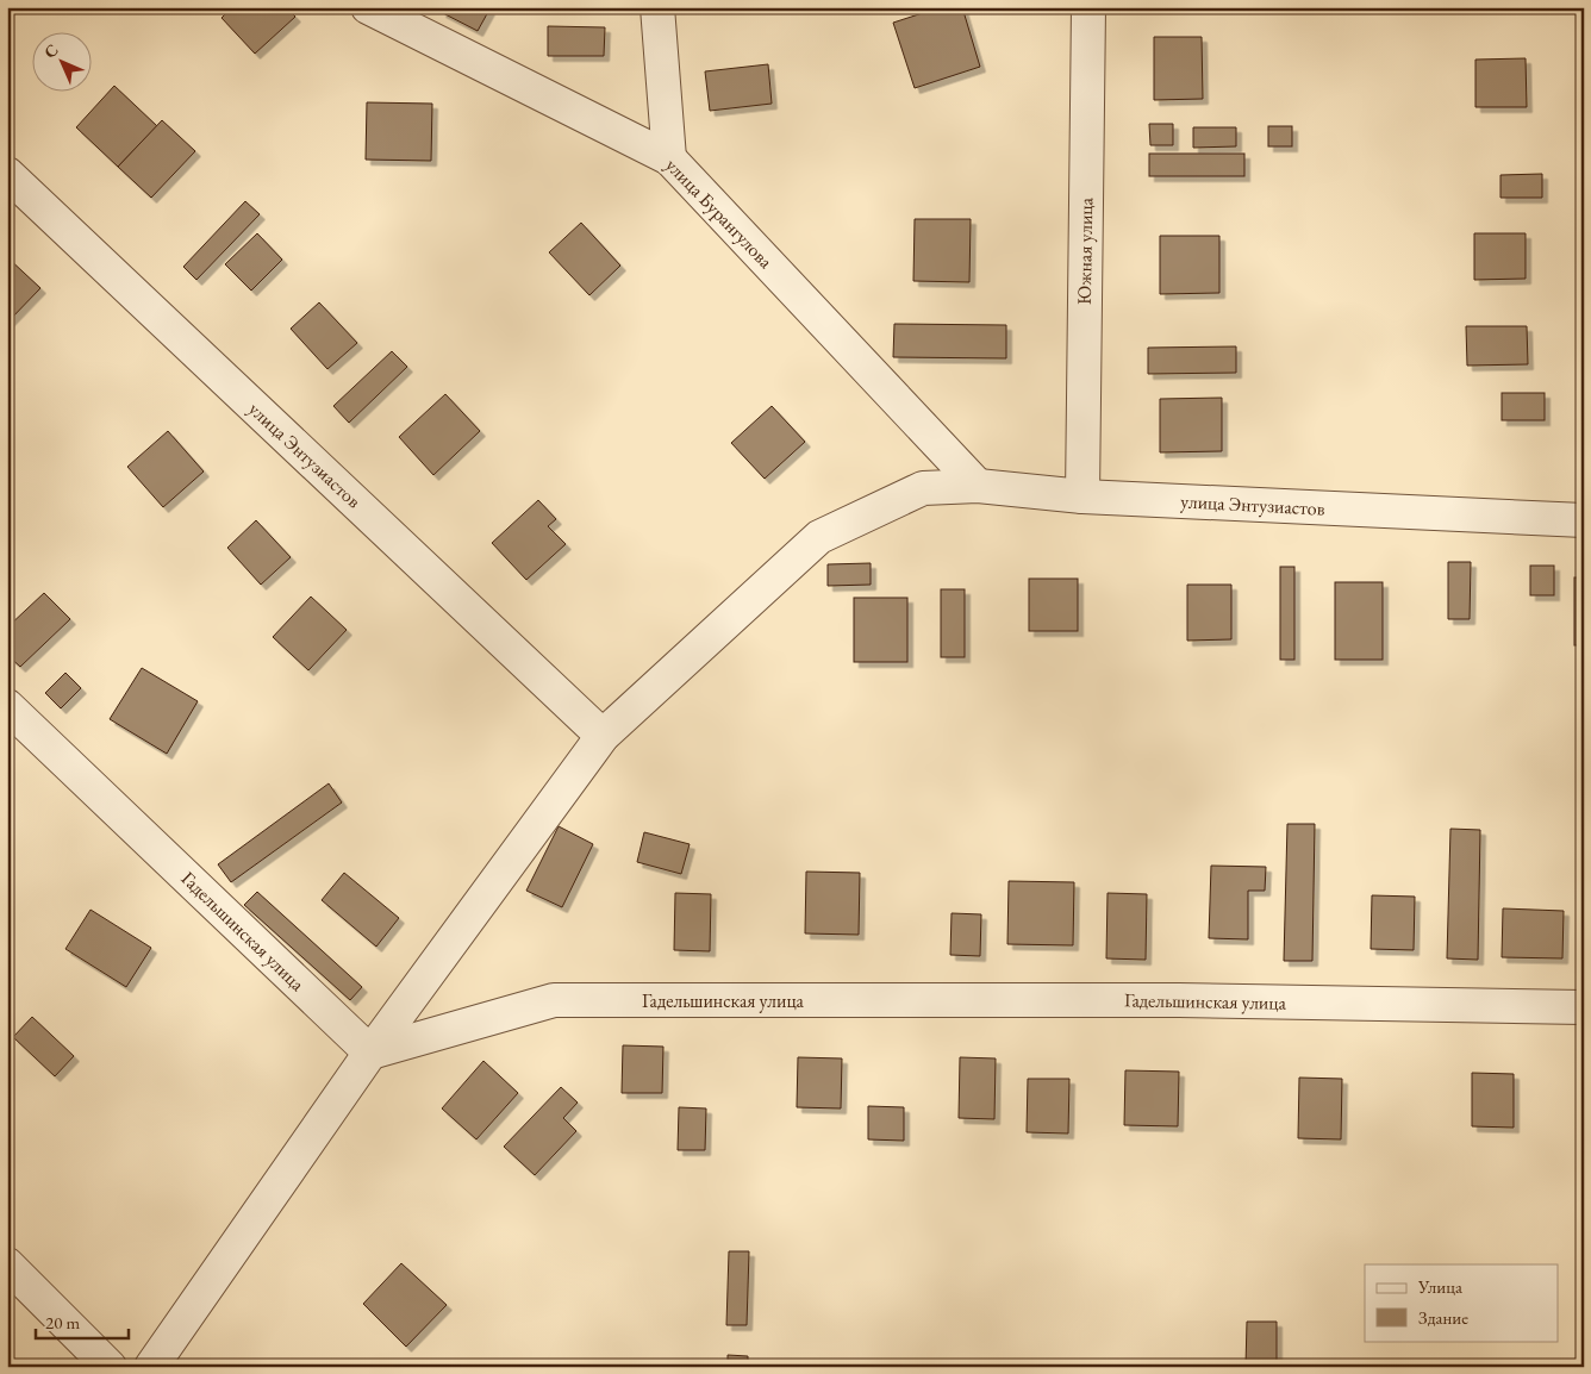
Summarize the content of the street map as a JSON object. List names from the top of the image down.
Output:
{
  "streets": {
    "street": [
      "улица Бурангулова",
      "Южная улица",
      "улица Энтузиастов",
      "Гадельшинская улица"
    ]
  },
  "crossings": [
    ["улица Бурангулова", "улица Энтузиастов"],
    ["Южная улица", "улица Энтузиастов"]
  ],
  "legend": ["Улица", "Здание"],
  "scale_bar": "20 m",
  "north": "top left"
}
